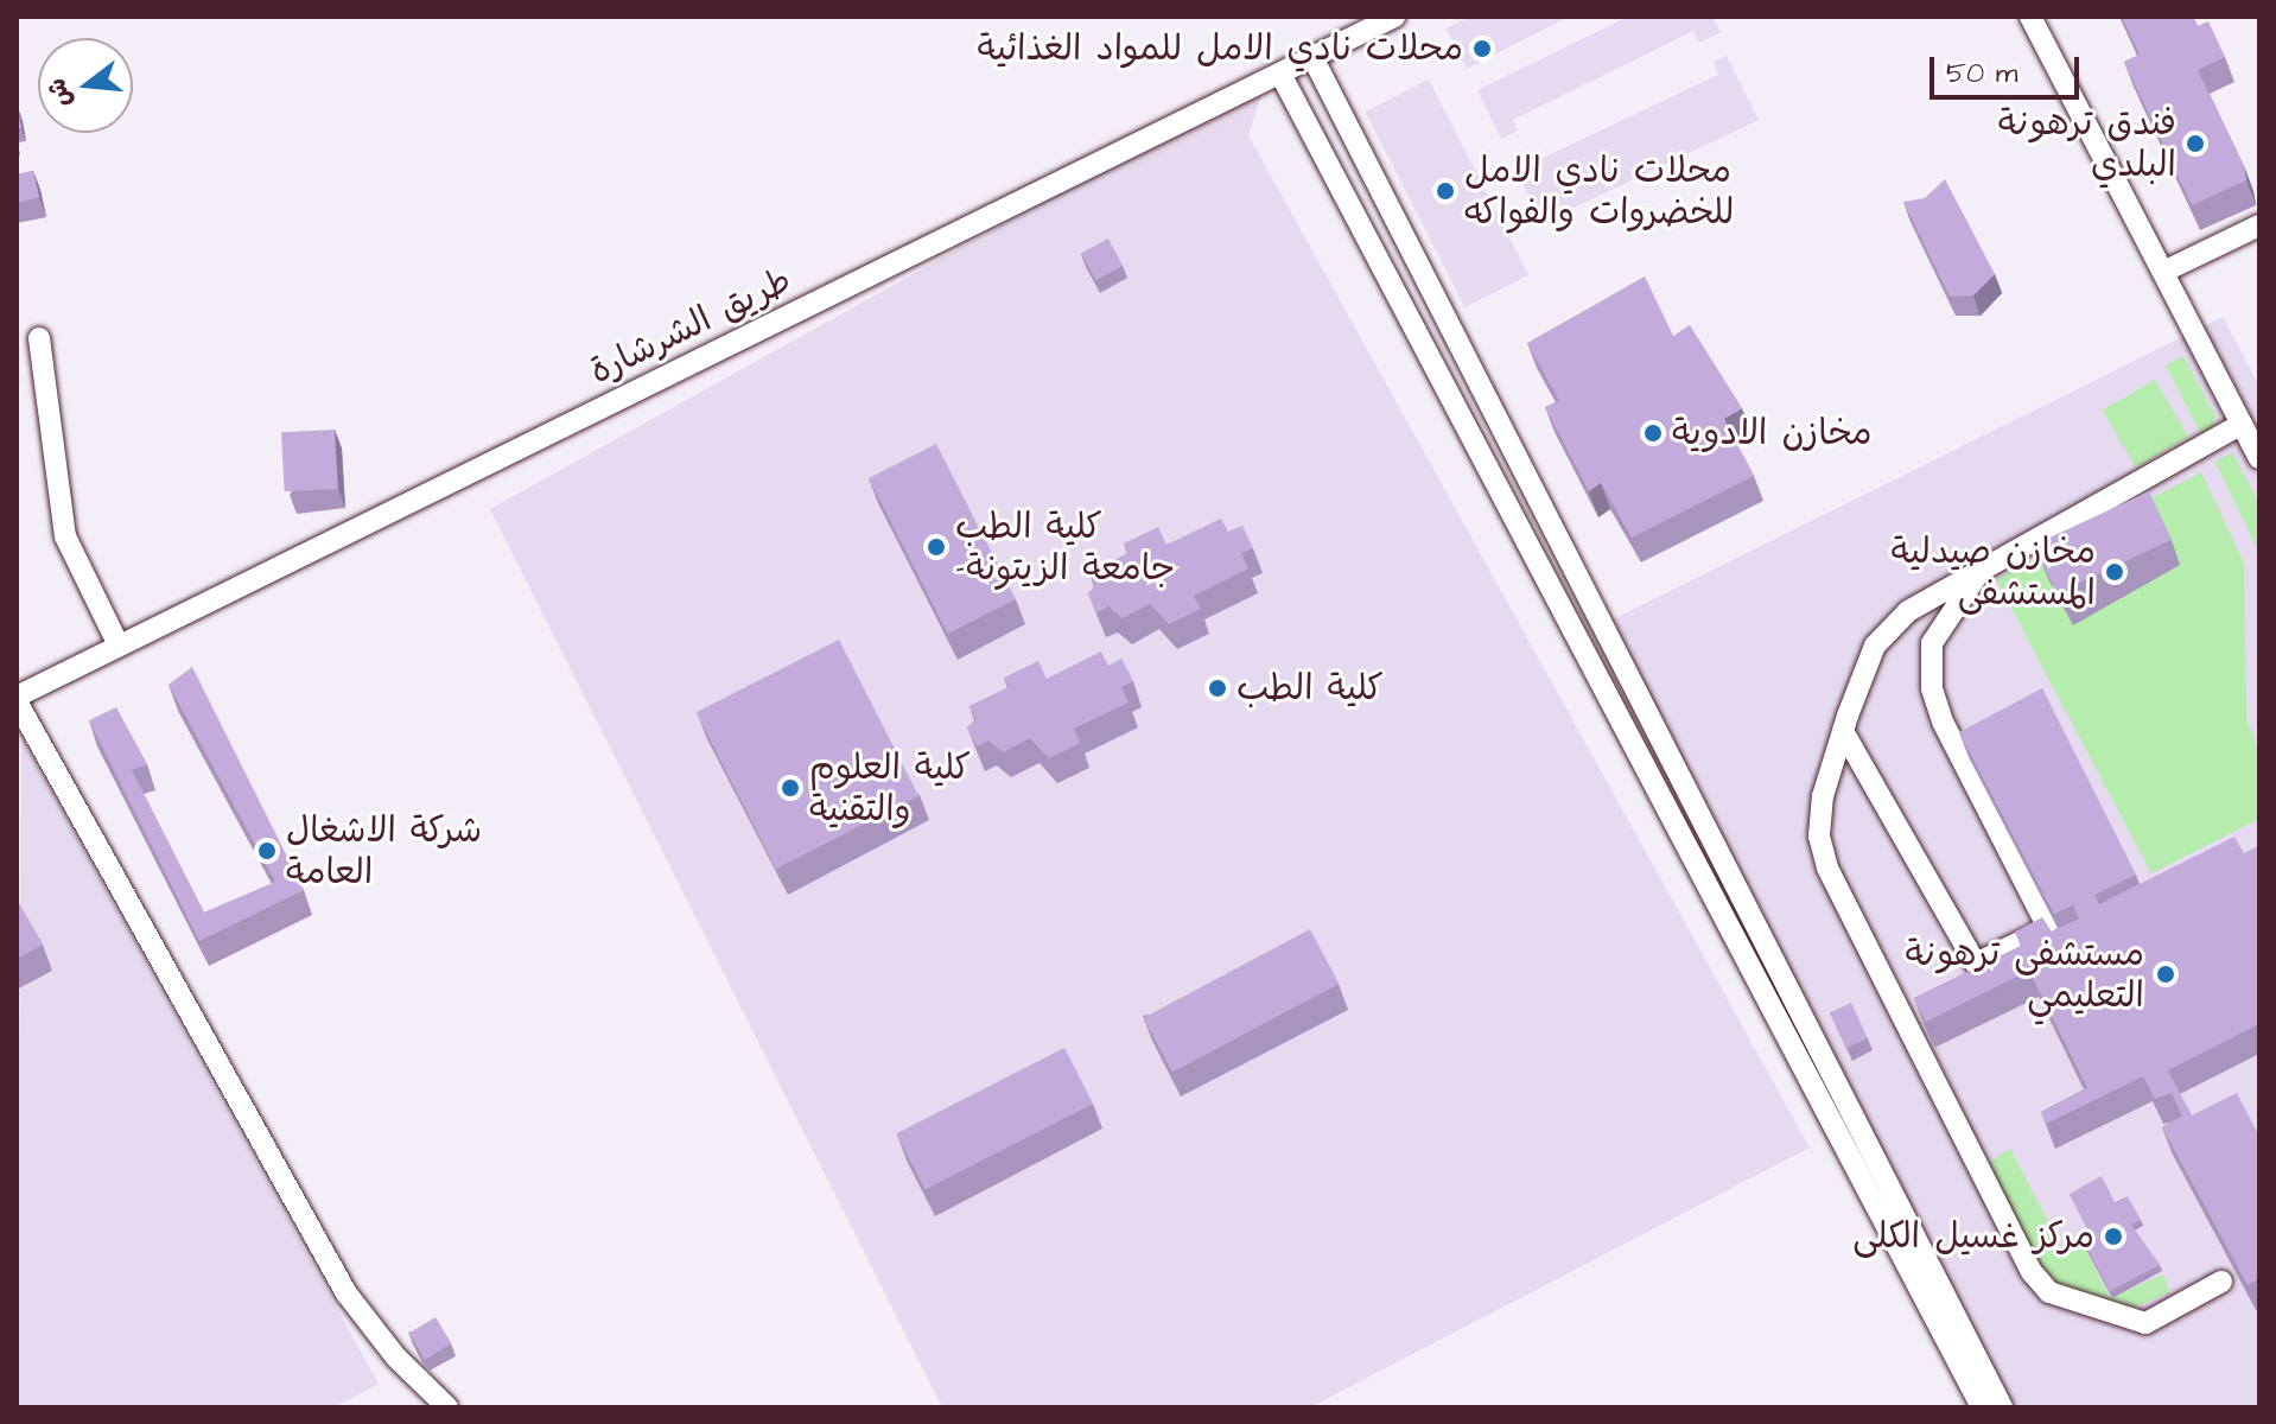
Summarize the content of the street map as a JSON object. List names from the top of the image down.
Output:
{
  "streets": {
    "street": ["طريق الشرشارة"]
  },
  "places": [
    "محلات نادي الامل للمواد الغذائية",
    "فندق ترهونة البلدي",
    "محلات نادي الامل للخضروات والفواكه",
    "مخازن الادوية",
    "كلية الطب -جامعة الزيتونة",
    "مخازن صيدلية المستشفى",
    "كلية الطب",
    "كلية العلوم والتقنية",
    "شركة الاشغال العامة",
    "مستشفى ترهونة التعليمي",
    "مركز غسيل الكلى"
  ],
  "scale_bar": "50 m",
  "north": "left"
}
